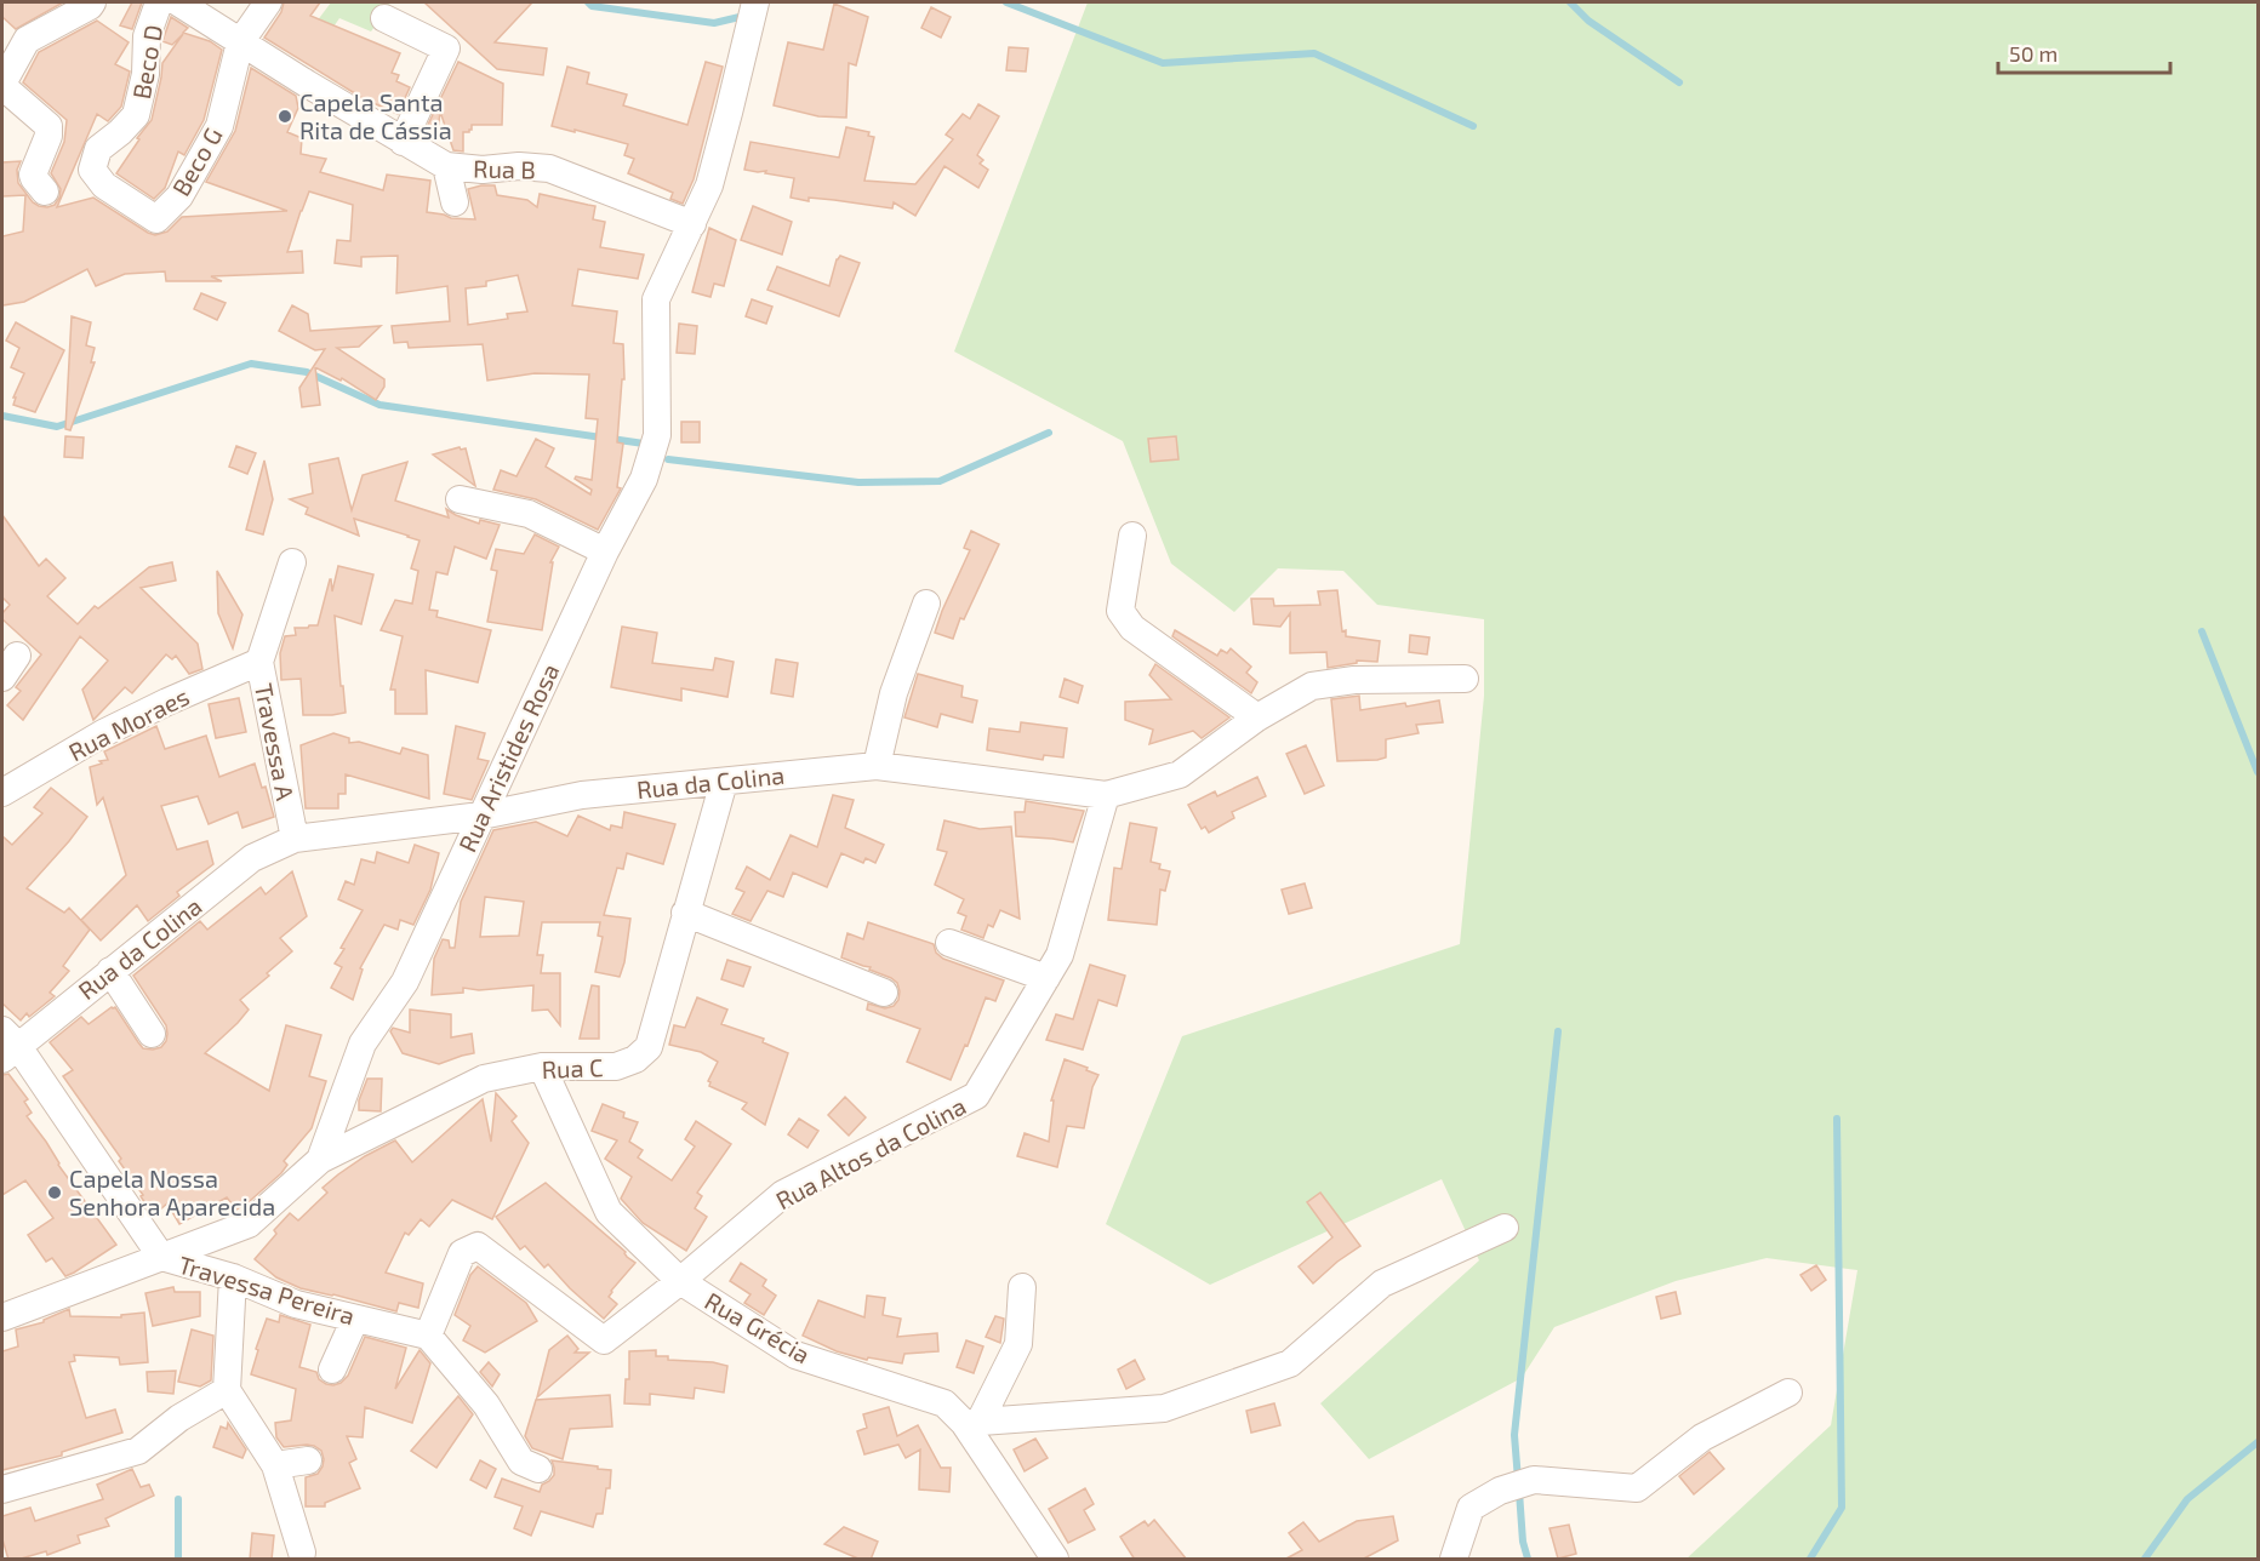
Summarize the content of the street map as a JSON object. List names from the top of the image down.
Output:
{
  "streets": {
    "street": [
      "Beco D",
      "Beco G",
      "Rua B",
      "Rua Moraes",
      "Travessa A",
      "Rua Aristides Rosa",
      "Rua da Colina",
      "Rua C",
      "Rua Altos da Colina",
      "Travessa Pereira",
      "Rua Grécia"
    ]
  },
  "crossings": [
    ["Beco D", "Beco G"],
    ["Beco G", "Rua B"],
    ["Rua B", "Rua Aristides Rosa"],
    ["Rua Moraes", "Travessa A"],
    ["Travessa A", "Rua da Colina"],
    ["Rua Aristides Rosa", "Rua da Colina"],
    ["Rua Aristides Rosa", "Rua C"],
    ["Rua Aristides Rosa", "Travessa Pereira"],
    ["Rua da Colina", "Rua C"],
    ["Rua da Colina", "Rua Altos da Colina"],
    ["Rua da Colina", "Travessa Pereira"],
    ["Rua C", "Rua Grécia"],
    ["Rua Altos da Colina", "Travessa Pereira"],
    ["Rua Altos da Colina", "Rua Grécia"]
  ],
  "places": ["Capela Santa Rita de Cássia", "Capela Nossa Senhora Aparecida"],
  "scale_bar": "50 m"
}
